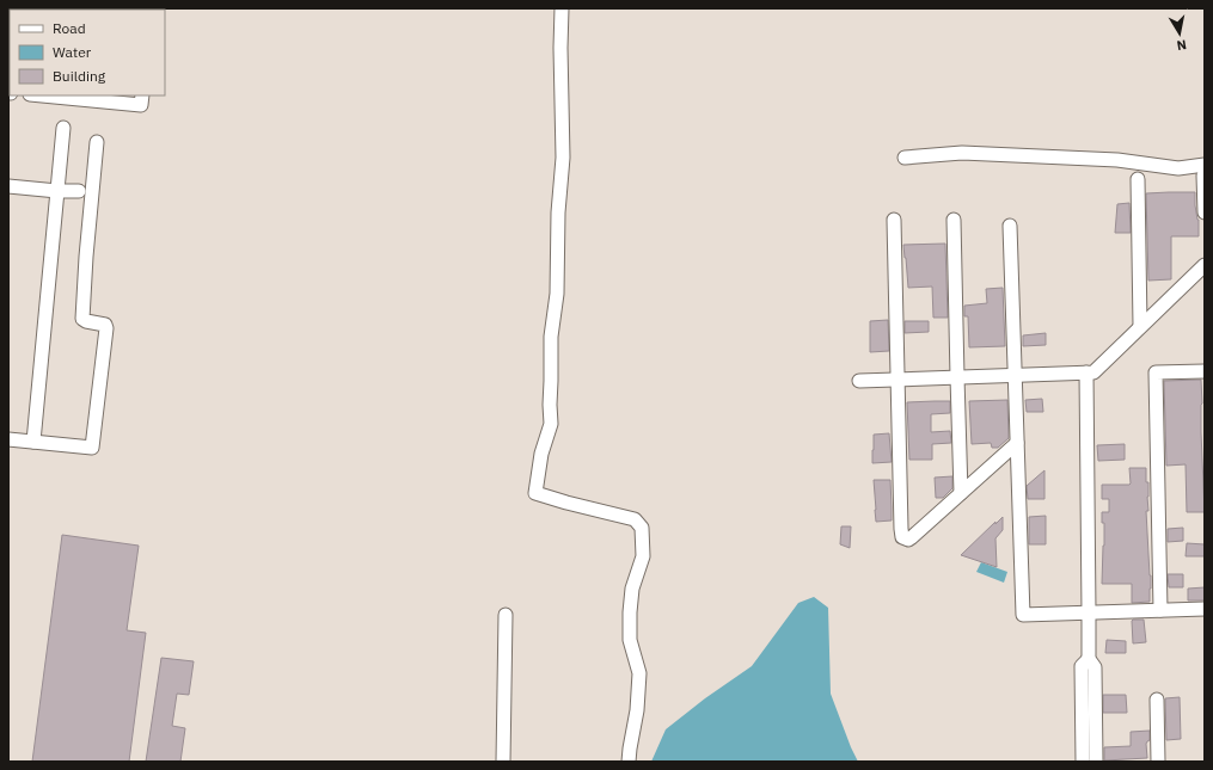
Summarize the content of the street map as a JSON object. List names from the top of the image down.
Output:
{
  "legend": ["Road", "Water", "Building"],
  "north": "bottom"
}
